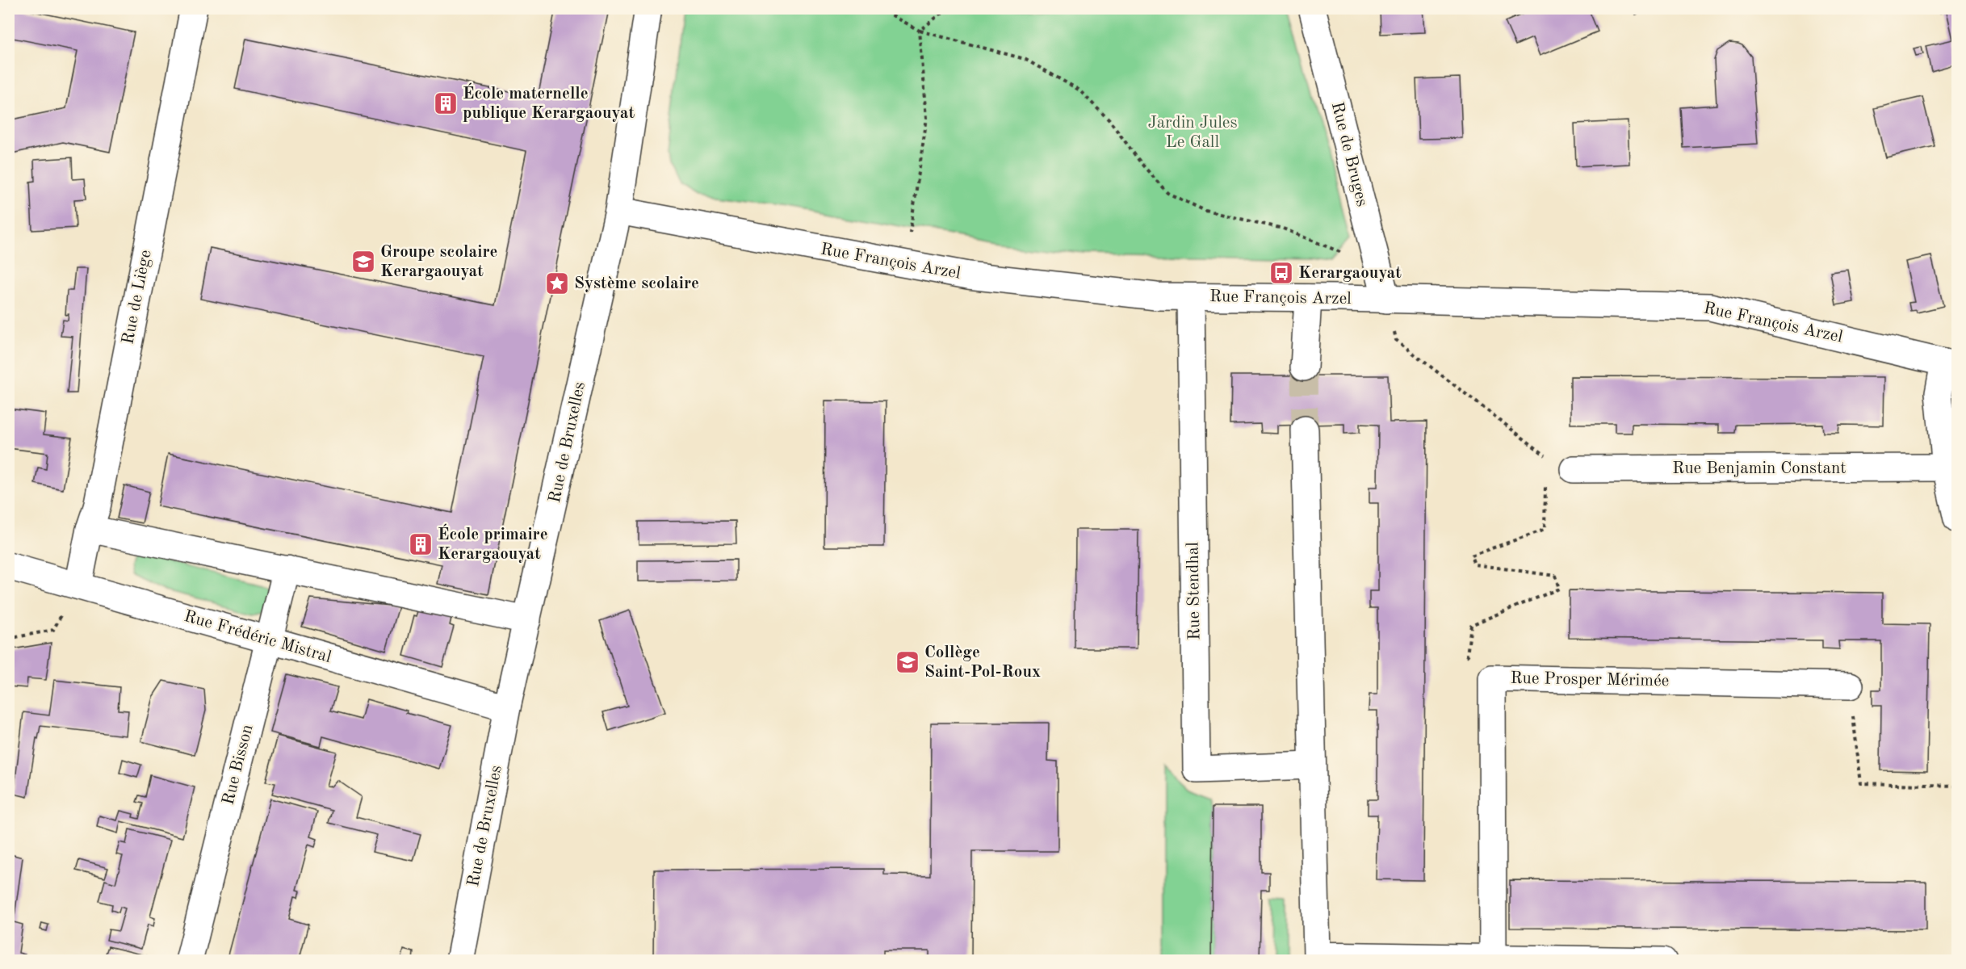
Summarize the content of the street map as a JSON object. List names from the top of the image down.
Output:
{
  "streets": {
    "street": [
      "Rue de Bruges",
      "Rue François Arzel",
      "Rue de Liège",
      "Rue de Bruxelles",
      "Rue Benjamin Constant",
      "Rue Stendhal",
      "Rue Frédéric Mistral",
      "Rue Prosper Mérimée",
      "Rue Bisson"
    ]
  },
  "crossings": [
    ["Rue de Bruges", "Rue François Arzel"],
    ["Rue François Arzel", "Rue de Bruxelles"],
    ["Rue François Arzel", "Rue Stendhal"],
    ["Rue de Liège", "Rue Frédéric Mistral"],
    ["Rue de Bruxelles", "Rue Frédéric Mistral"],
    ["Rue Frédéric Mistral", "Rue Bisson"]
  ],
  "parks": ["Jardin Jules Le Gall"],
  "places": {
    "building": ["École maternelle publique Kerargaouyat", "École primaire Kerargaouyat"],
    "school or university": ["Groupe scolaire Kerargaouyat", "Collège Saint-Pol-Roux"],
    "bus stop": ["Kerargaouyat"],
    "place": ["Système scolaire"]
  }
}
